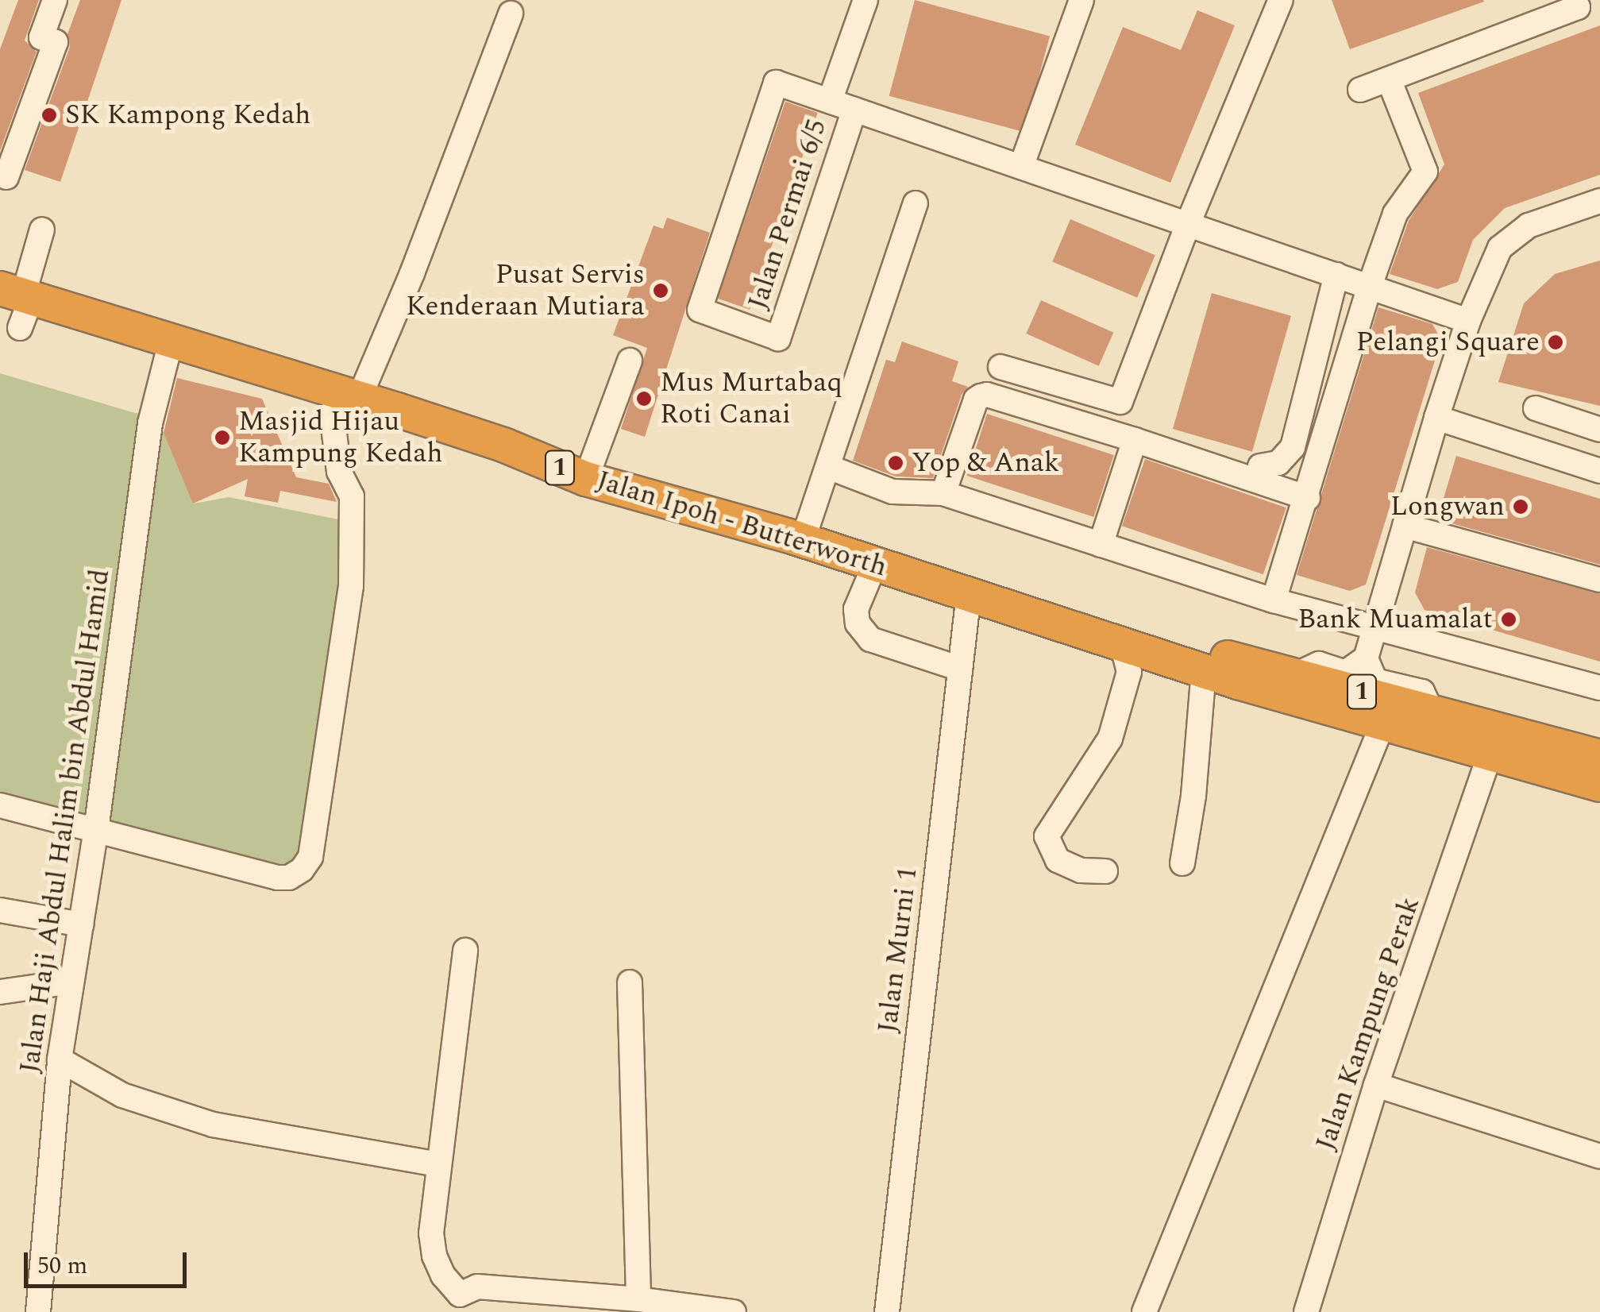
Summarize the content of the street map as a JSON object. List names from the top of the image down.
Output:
{
  "streets": {
    "highway": ["1", "Jalan Ipoh - Butterworth"],
    "street": [
      "Jalan Permai 6/5",
      "Jalan Haji Abdul Halim bin Abdul Hamid",
      "Jalan Murni 1",
      "Jalan Kampung Perak"
    ]
  },
  "crossings": [
    ["Jalan Ipoh - Butterworth", "Jalan Haji Abdul Halim bin Abdul Hamid"],
    ["Jalan Ipoh - Butterworth", "Jalan Murni 1"],
    ["Jalan Ipoh - Butterworth", "Jalan Kampung Perak"]
  ],
  "places": [
    "SK Kampong Kedah",
    "Pusat Servis Kenderaan Mutiara",
    "Pelangi Square",
    "Mus Murtabaq Roti Canai",
    "Masjid Hijau Kampung Kedah",
    "Yop & Anak",
    "Longwan",
    "Bank Muamalat"
  ],
  "scale_bar": "50 m"
}
